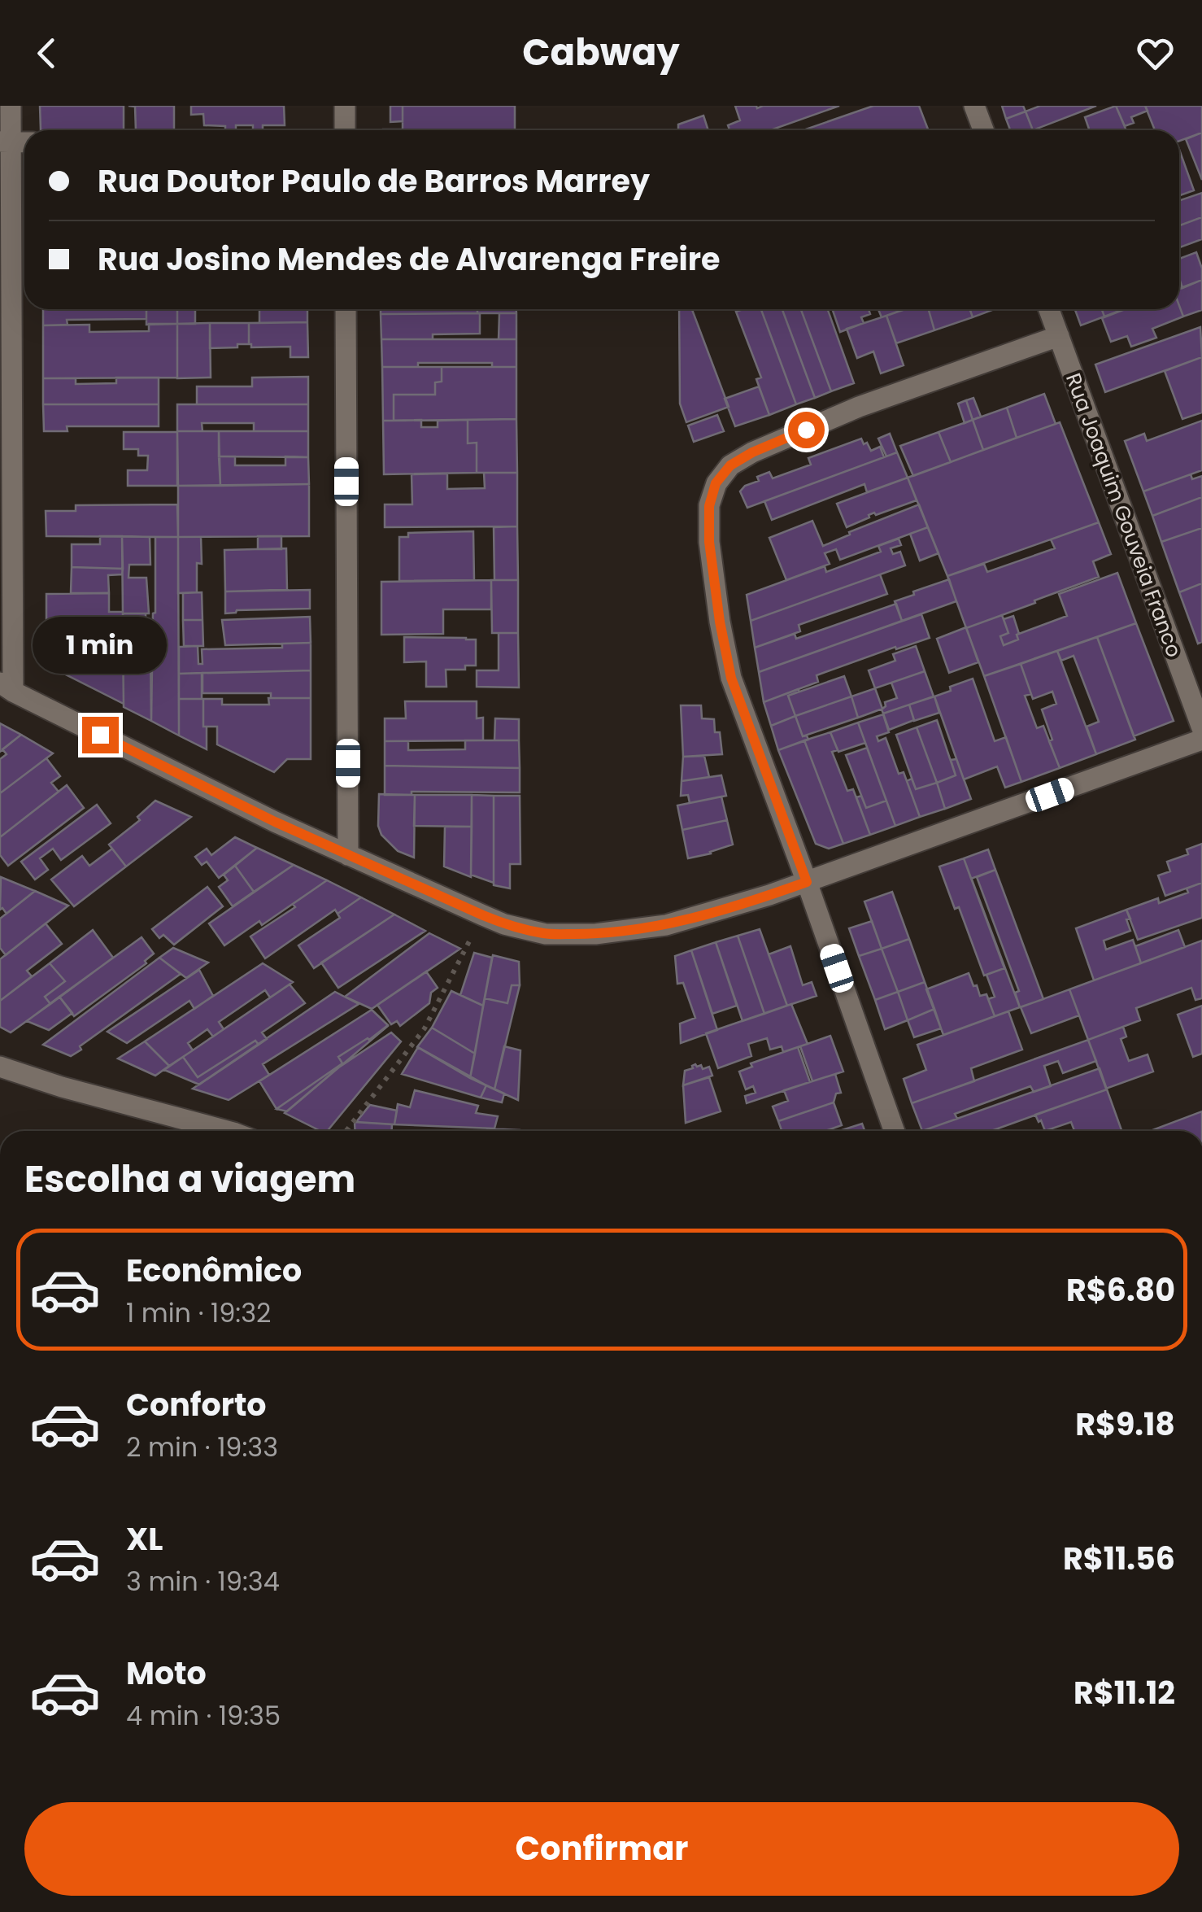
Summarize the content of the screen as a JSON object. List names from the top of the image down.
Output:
{
  "streets": {
    "street": ["Rua Joaquim Gouveia Franco"]
  },
  "page": {
    "header": "Cabway",
    "banner": ["Rua Doutor Paulo de Barros Marrey", "Rua Josino Mendes de Alvarenga Freire"],
    "bubble": "1 min",
    "heading": "Escolha a viagem",
    "list": [
      {
        "name": "Econômico",
        "note": "1 min · 19:32",
        "value": "R$6.80"
      },
      {
        "name": "Conforto",
        "note": "2 min · 19:33",
        "value": "R$9.18"
      },
      {
        "name": "XL",
        "note": "3 min · 19:34",
        "value": "R$11.56"
      },
      {
        "name": "Moto",
        "note": "4 min · 19:35",
        "value": "R$11.12"
      }
    ],
    "buttons": "Confirmar"
  }
}
